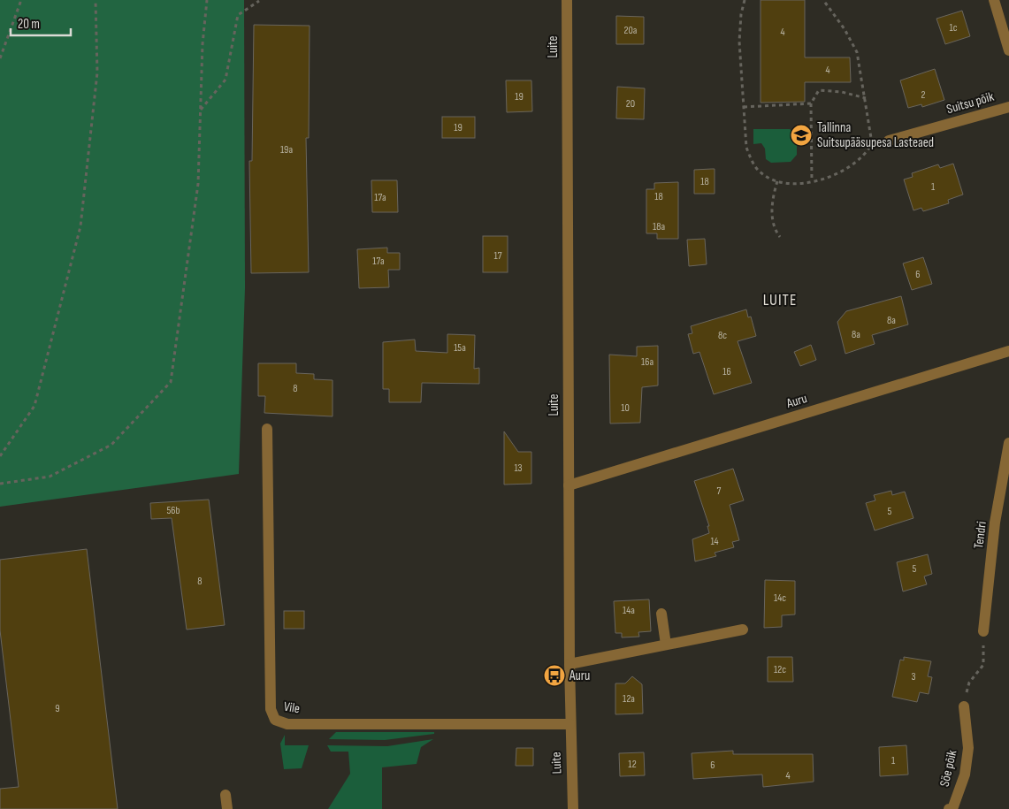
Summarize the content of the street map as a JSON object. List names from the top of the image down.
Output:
{
  "streets": {
    "street": [
      "Luite",
      "Suitsu põik",
      "Auru",
      "Tendri",
      "Vile",
      "Söe põik"
    ]
  },
  "crossings": [
    ["Luite", "Auru"],
    ["Luite", "Vile"]
  ],
  "districts": ["LUITE"],
  "places": {
    "school or university": ["Tallinna Suitsupääsupesa Lasteaed"],
    "bus stop": ["Auru"]
  },
  "house_numbers": [
    "1c",
    "20a",
    "4",
    "4",
    "2",
    "19",
    "20",
    "19",
    "19a",
    "18",
    "1",
    "18",
    "17a",
    "18a",
    "17",
    "17a",
    "6",
    "8a",
    "8a",
    "8c",
    "15a",
    "16a",
    "16",
    "8",
    "10",
    "13",
    "7",
    "56b",
    "5",
    "14",
    "5",
    "8",
    "14c",
    "14a",
    "12c",
    "3",
    "12a",
    "9",
    "1",
    "12",
    "6",
    "4"
  ],
  "scale_bar": "20 m"
}
